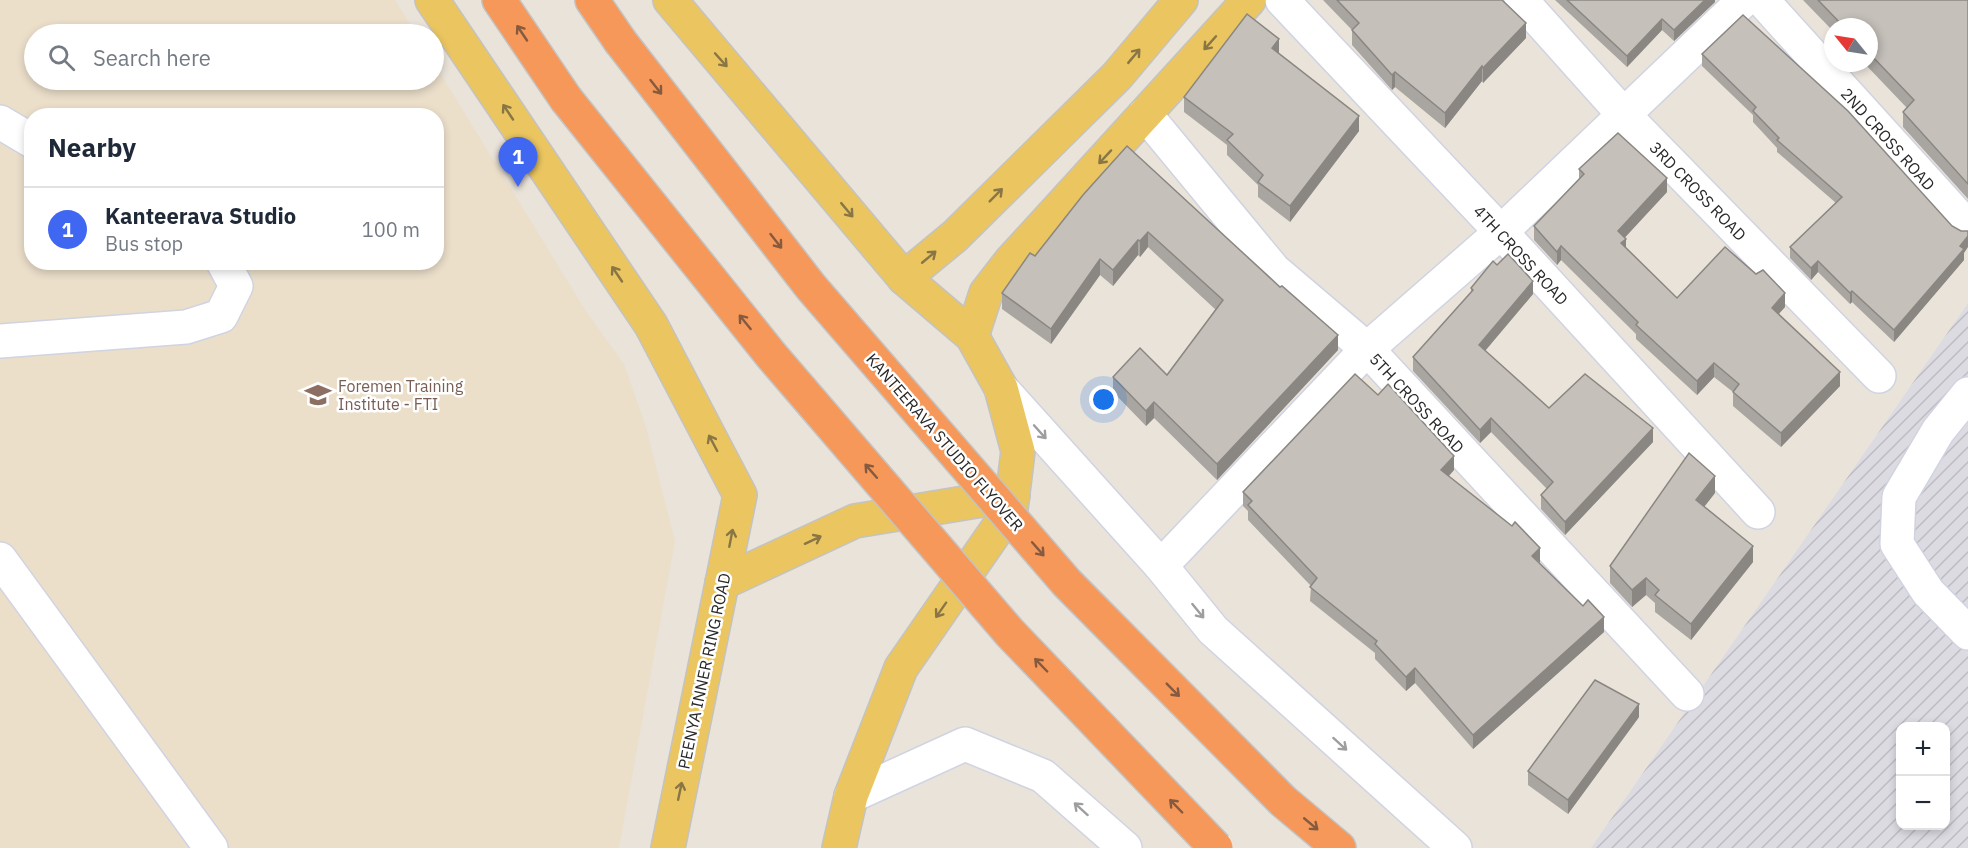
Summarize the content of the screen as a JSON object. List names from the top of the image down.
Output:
{
  "streets": {
    "highway": ["KANTEERAVA STUDIO FLYOVER"],
    "main road": ["PEENYA INNER RING ROAD"],
    "street": [
      "2ND CROSS ROAD",
      "3RD CROSS ROAD",
      "4TH CROSS ROAD",
      "5TH CROSS ROAD"
    ]
  },
  "places": {
    "school or university": ["Foremen Training Institute - FTI"]
  },
  "north": "top left",
  "page": {
    "search": "Search here",
    "heading": "Nearby",
    "pins": "1",
    "list": [
      {
        "mark": "1",
        "name": "Kanteerava Studio",
        "note": "Bus stop",
        "value": "100 m"
      }
    ],
    "map_buttons": ["+", "−"]
  }
}
